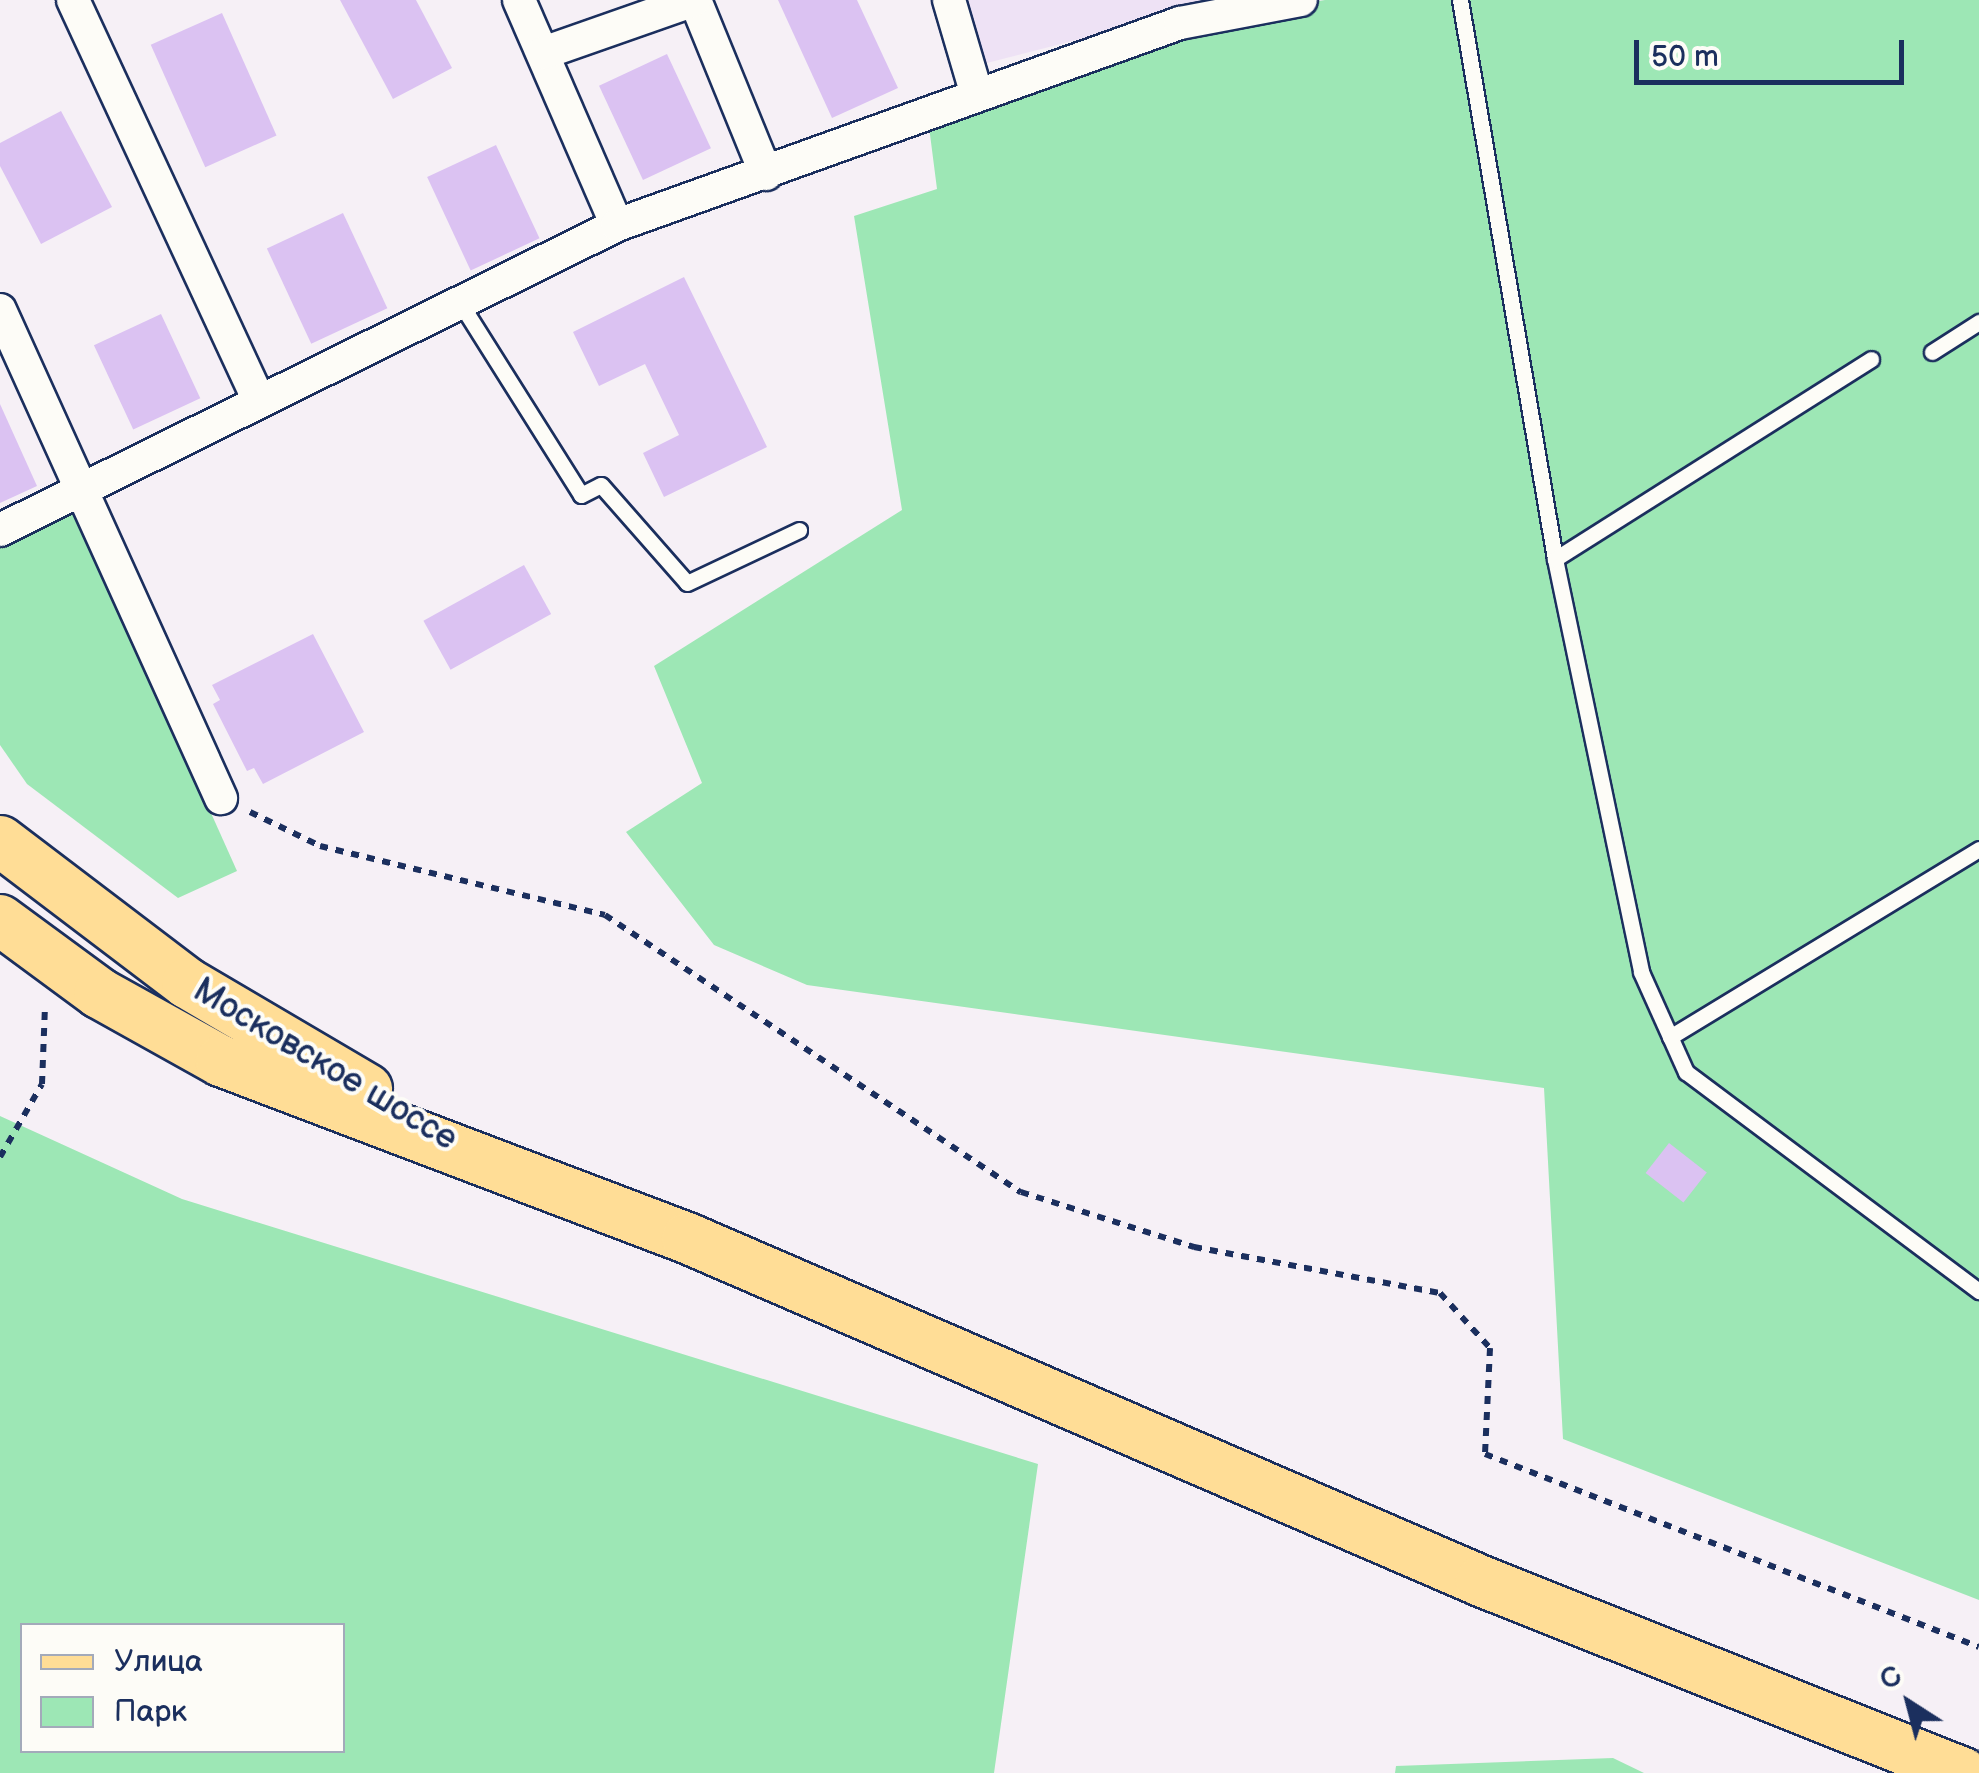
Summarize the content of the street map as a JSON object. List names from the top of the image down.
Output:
{
  "streets": {
    "main road": ["Московское шоссе"]
  },
  "legend": ["Улица", "Парк"],
  "scale_bar": "50 m",
  "north": "top left"
}
